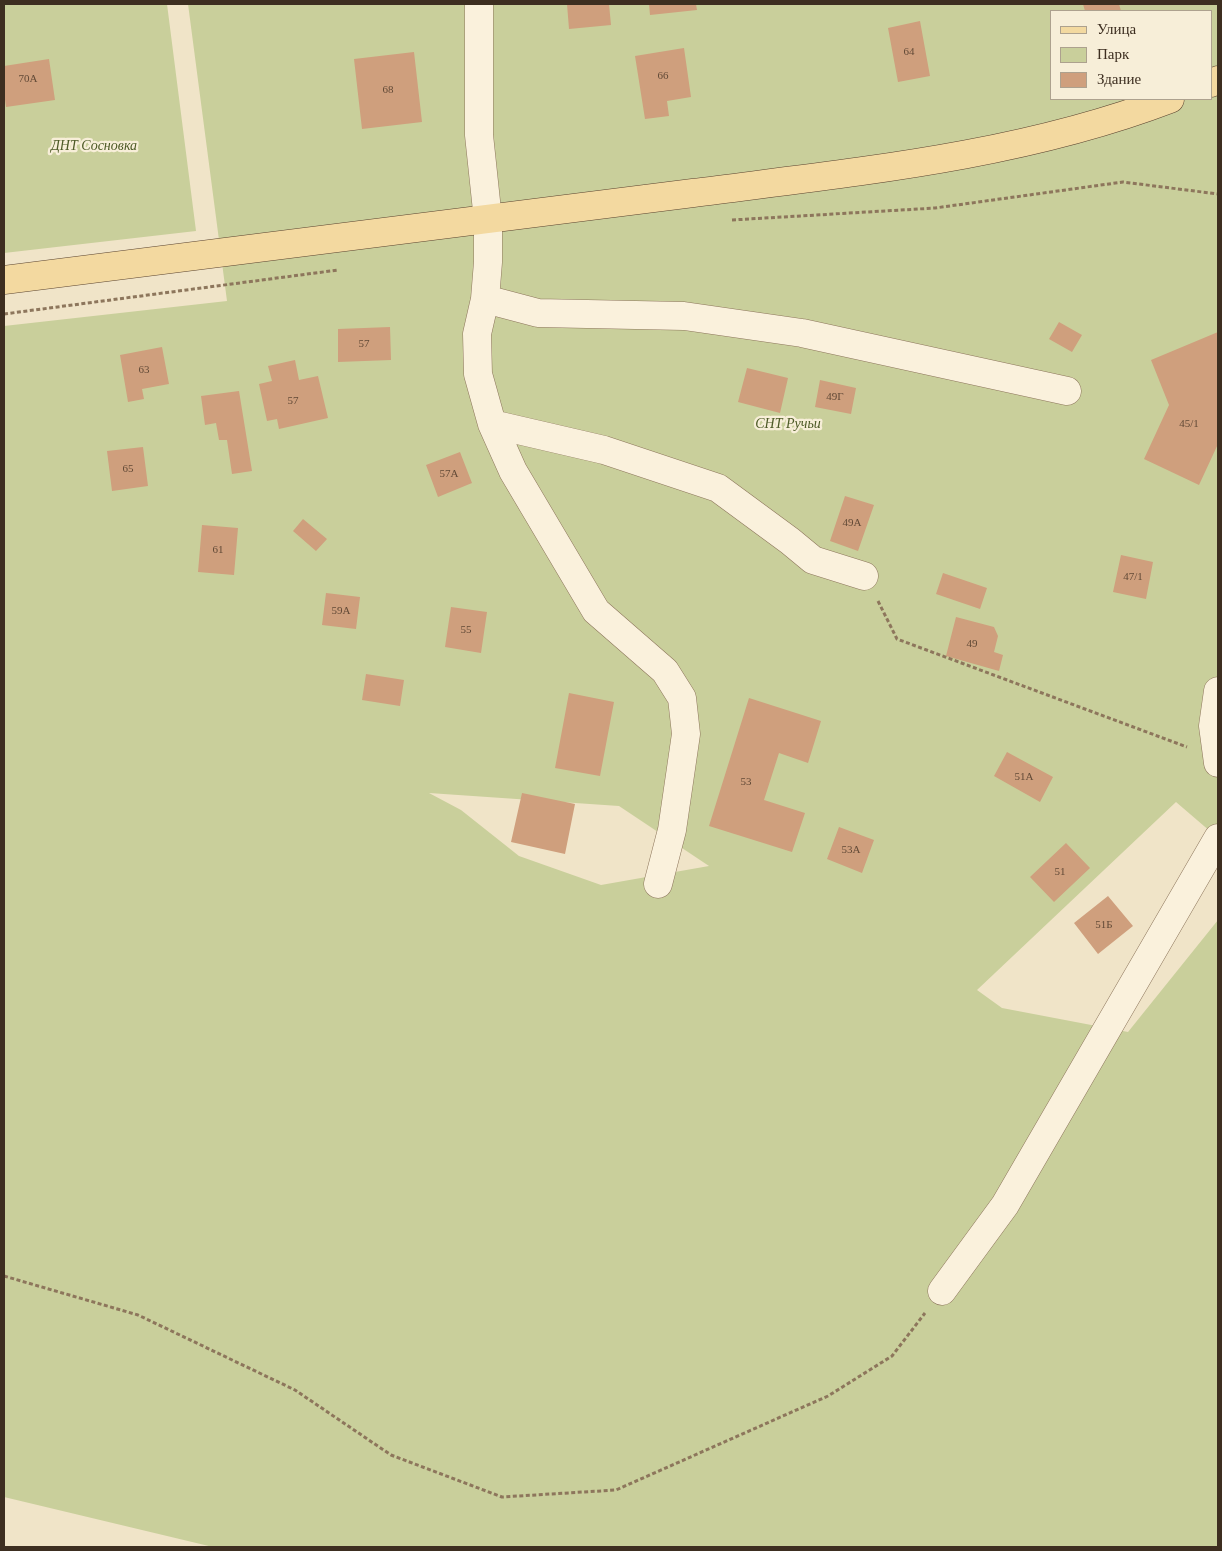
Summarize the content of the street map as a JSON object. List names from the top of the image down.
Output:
{
  "parks": ["ДНТ Сосновка", "СНТ Ручьи"],
  "house_numbers": [
    "64",
    "66",
    "70А",
    "68",
    "57",
    "63",
    "49Г",
    "57",
    "45/1",
    "65",
    "57А",
    "49А",
    "61",
    "47/1",
    "59А",
    "55",
    "49",
    "51А",
    "53",
    "53А",
    "51",
    "51Б"
  ],
  "legend": ["Улица", "Парк", "Здание"]
}
